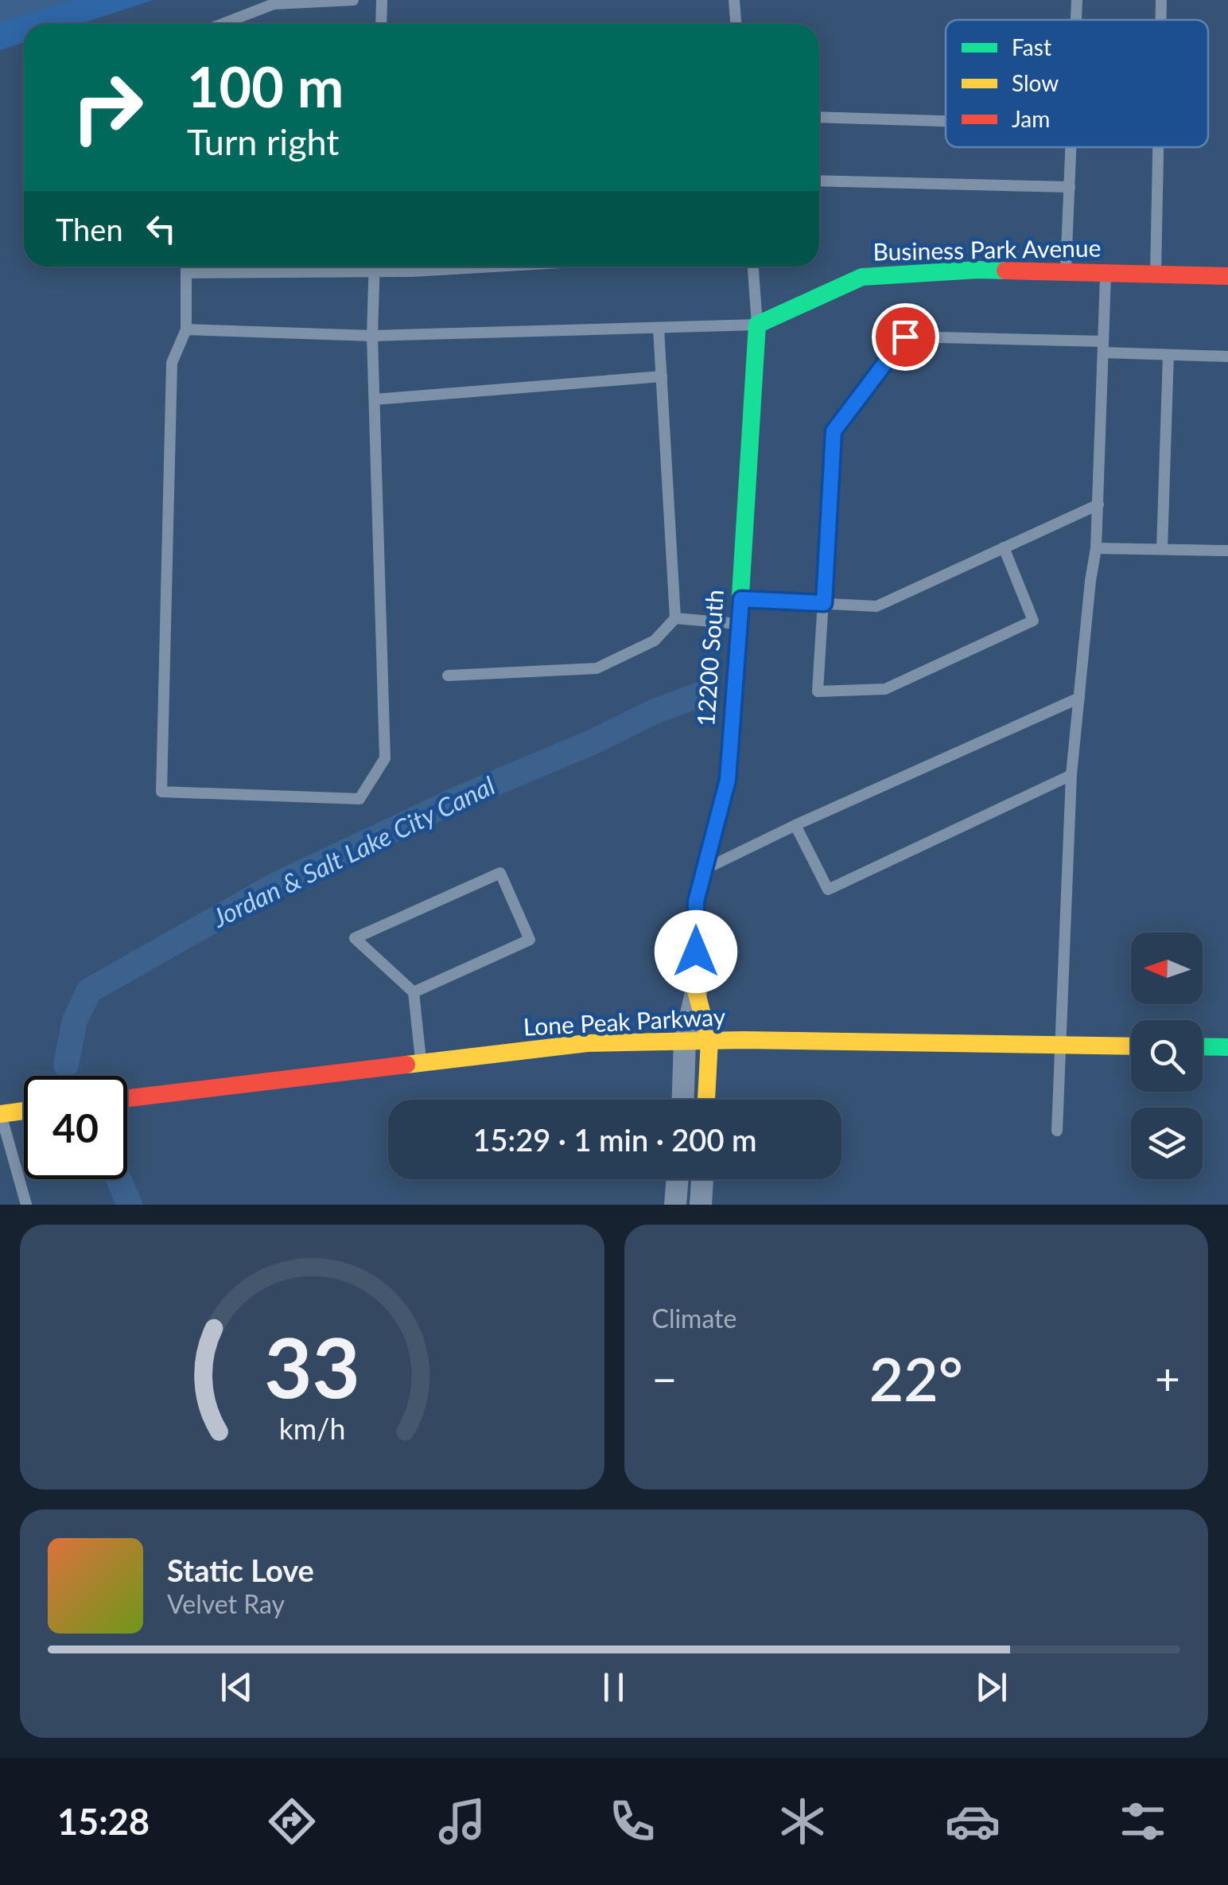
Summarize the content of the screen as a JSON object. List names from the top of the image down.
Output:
{
  "streets": {
    "street": ["Business Park Avenue", "12200 South", "Lone Peak Parkway"]
  },
  "crossings": [
    ["Business Park Avenue", "12200 South"],
    ["12200 South", "Lone Peak Parkway"]
  ],
  "water": ["Jordan & Salt Lake City Canal"],
  "legend": ["Fast", "Slow", "Jam"],
  "north": "left",
  "page": {
    "turn": ["100 m", "Turn right"],
    "then": "Then",
    "limit": "40",
    "trip": "15:29 · 1 min · 200 m",
    "tile": "Climate",
    "heat": ["−", "22°", "+"],
    "song": ["Static Love", "Velvet Ray"],
    "tabs": "15:28",
    "gauge": ["33", "km/h"]
  }
}
